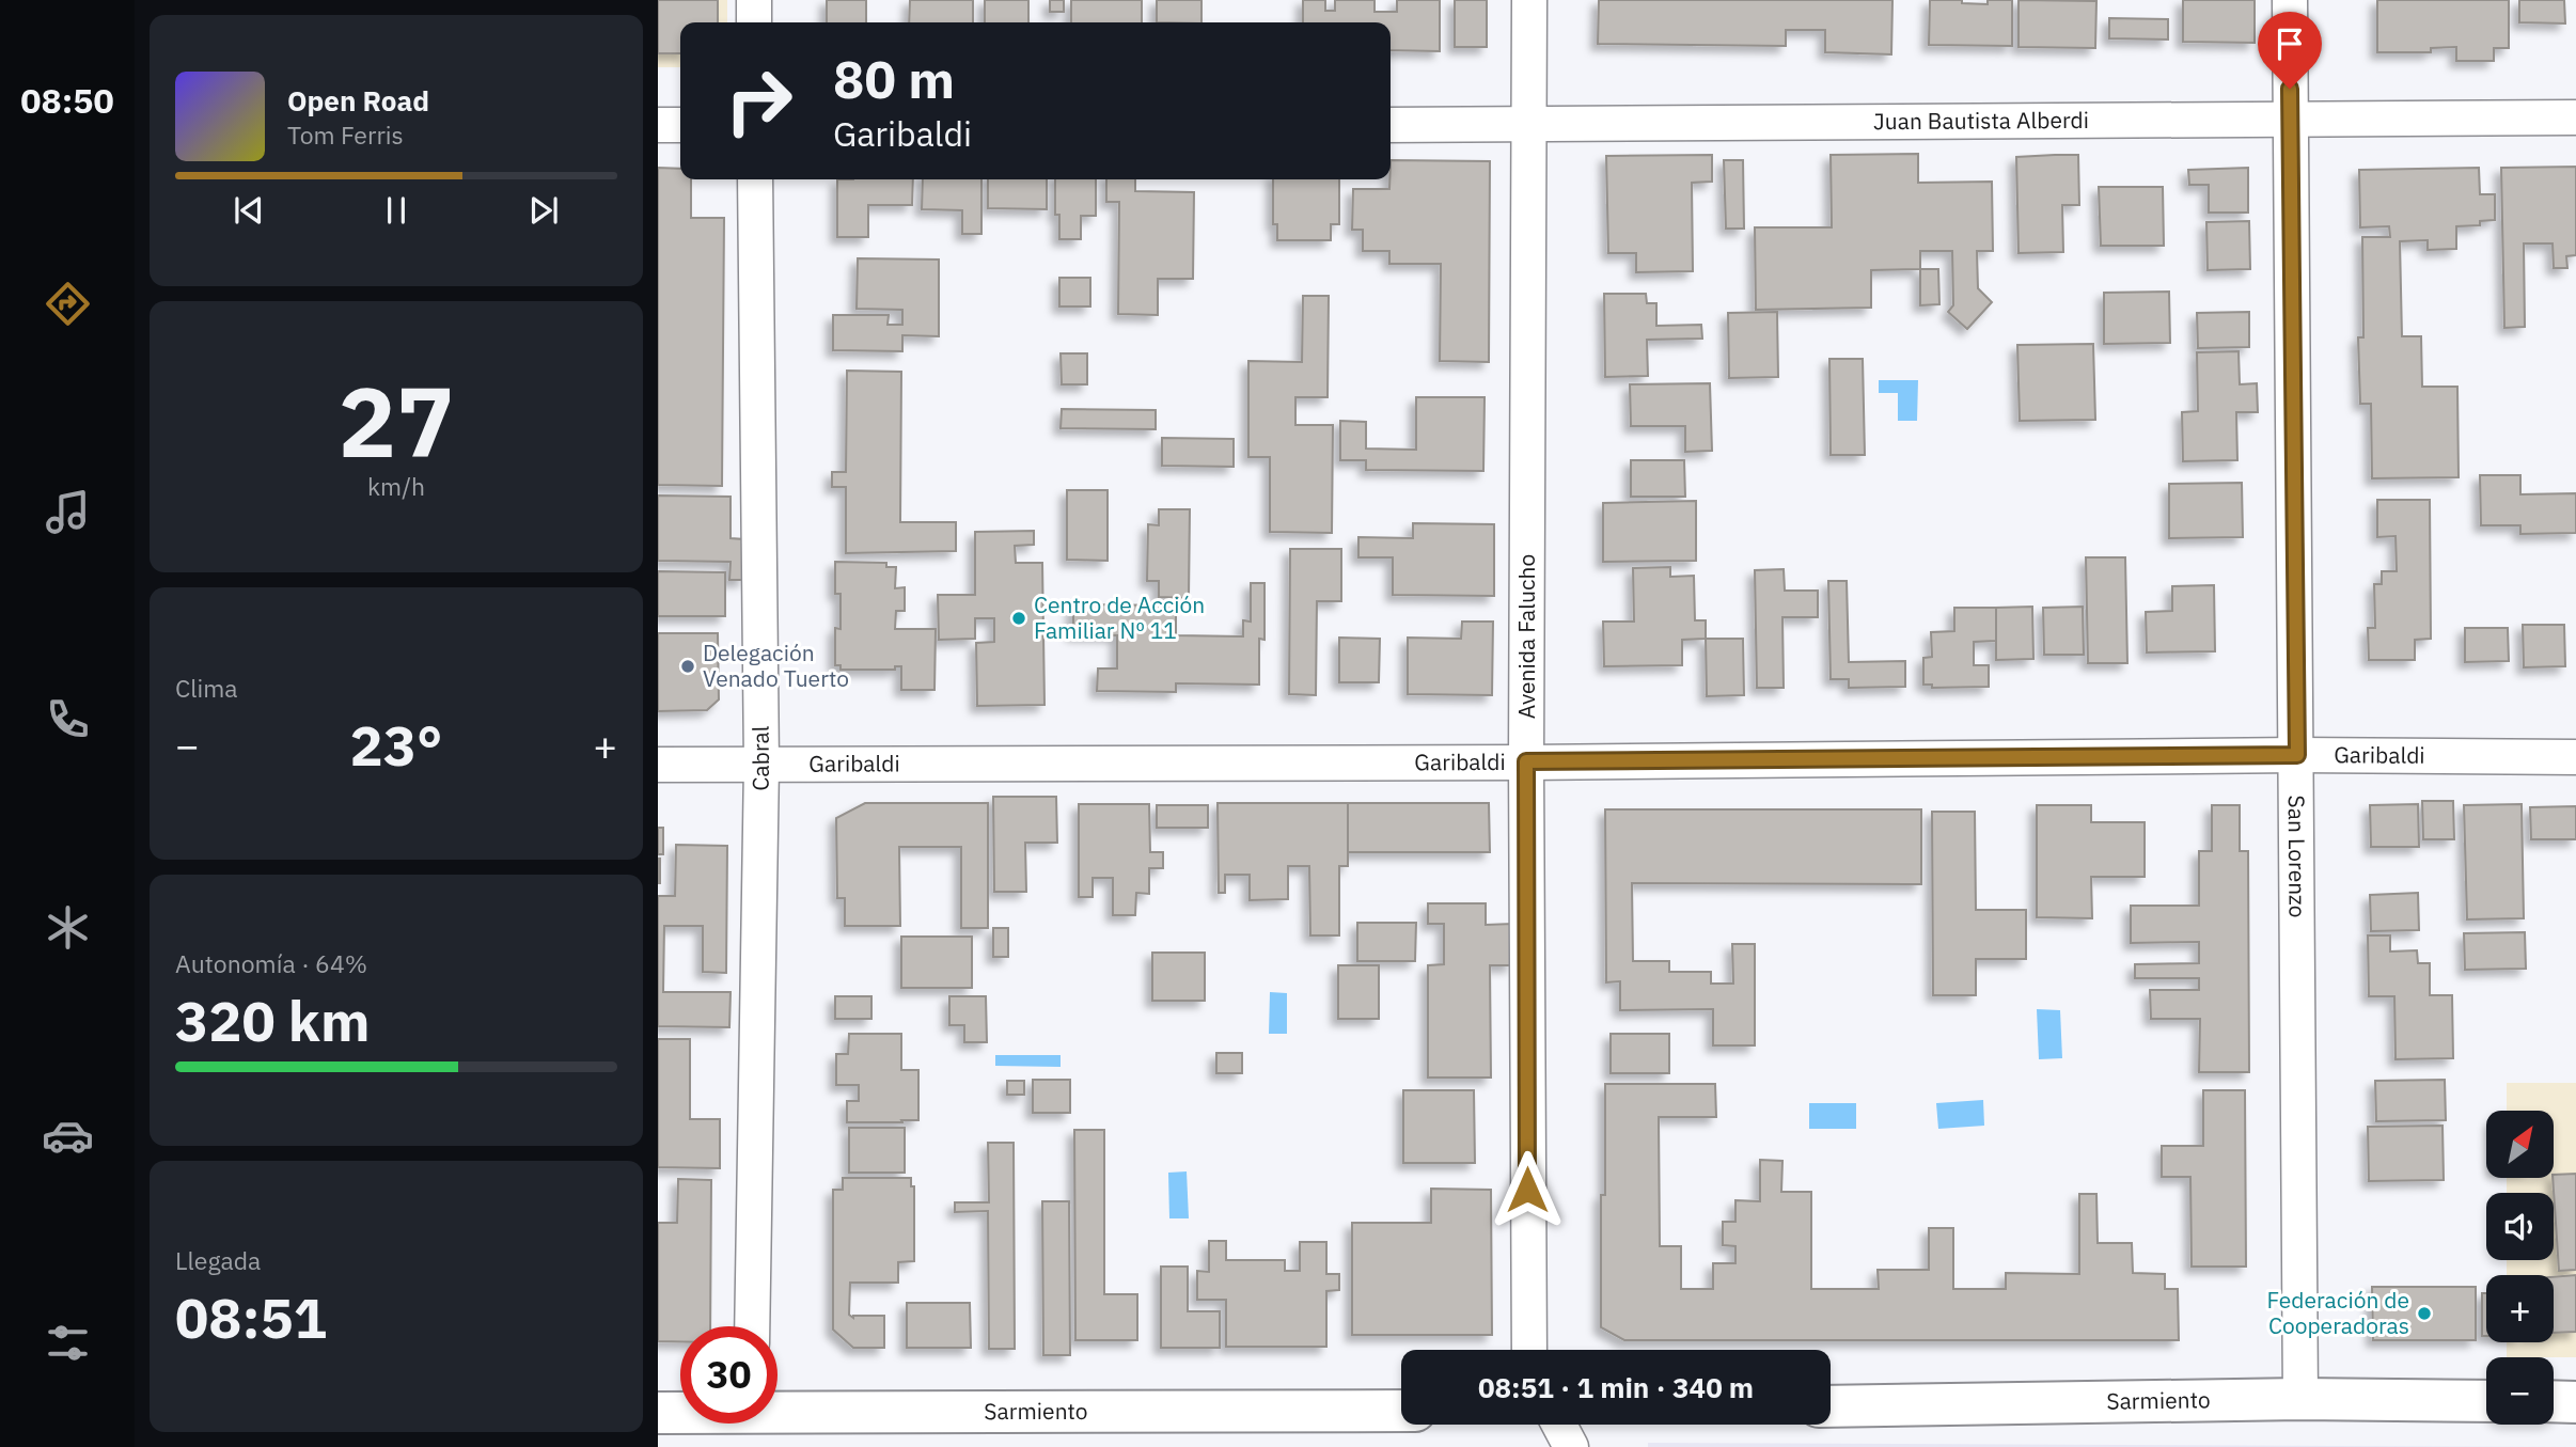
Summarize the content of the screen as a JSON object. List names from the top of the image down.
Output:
{
  "streets": {
    "street": [
      "Juan Bautista Alberdi",
      "Avenida Falucho",
      "Garibaldi",
      "Cabral",
      "San Lorenzo",
      "Sarmiento"
    ]
  },
  "crossings": [
    ["Juan Bautista Alberdi", "Avenida Falucho"],
    ["Juan Bautista Alberdi", "San Lorenzo"],
    ["Avenida Falucho", "Garibaldi"],
    ["Garibaldi", "Cabral"],
    ["Garibaldi", "San Lorenzo"],
    ["San Lorenzo", "Sarmiento"]
  ],
  "places": ["Centro de Acción Familiar Nº 11", "Delegación Venado Tuerto", "Federación de Cooperadoras"],
  "north": "top right",
  "page": {
    "tabs": "08:50",
    "turn": ["80 m", "Garibaldi"],
    "song": ["Open Road", "Tom Ferris"],
    "tile": [
      ["27", "km/h"],
      "Clima",
      ["Autonomía · 64%", "320 km"],
      ["Llegada", "08:51"]
    ],
    "heat": ["−", "23°", "+"],
    "map_buttons": ["+", "−"],
    "limit": "30",
    "trip": "08:51 · 1 min · 340 m"
  }
}
